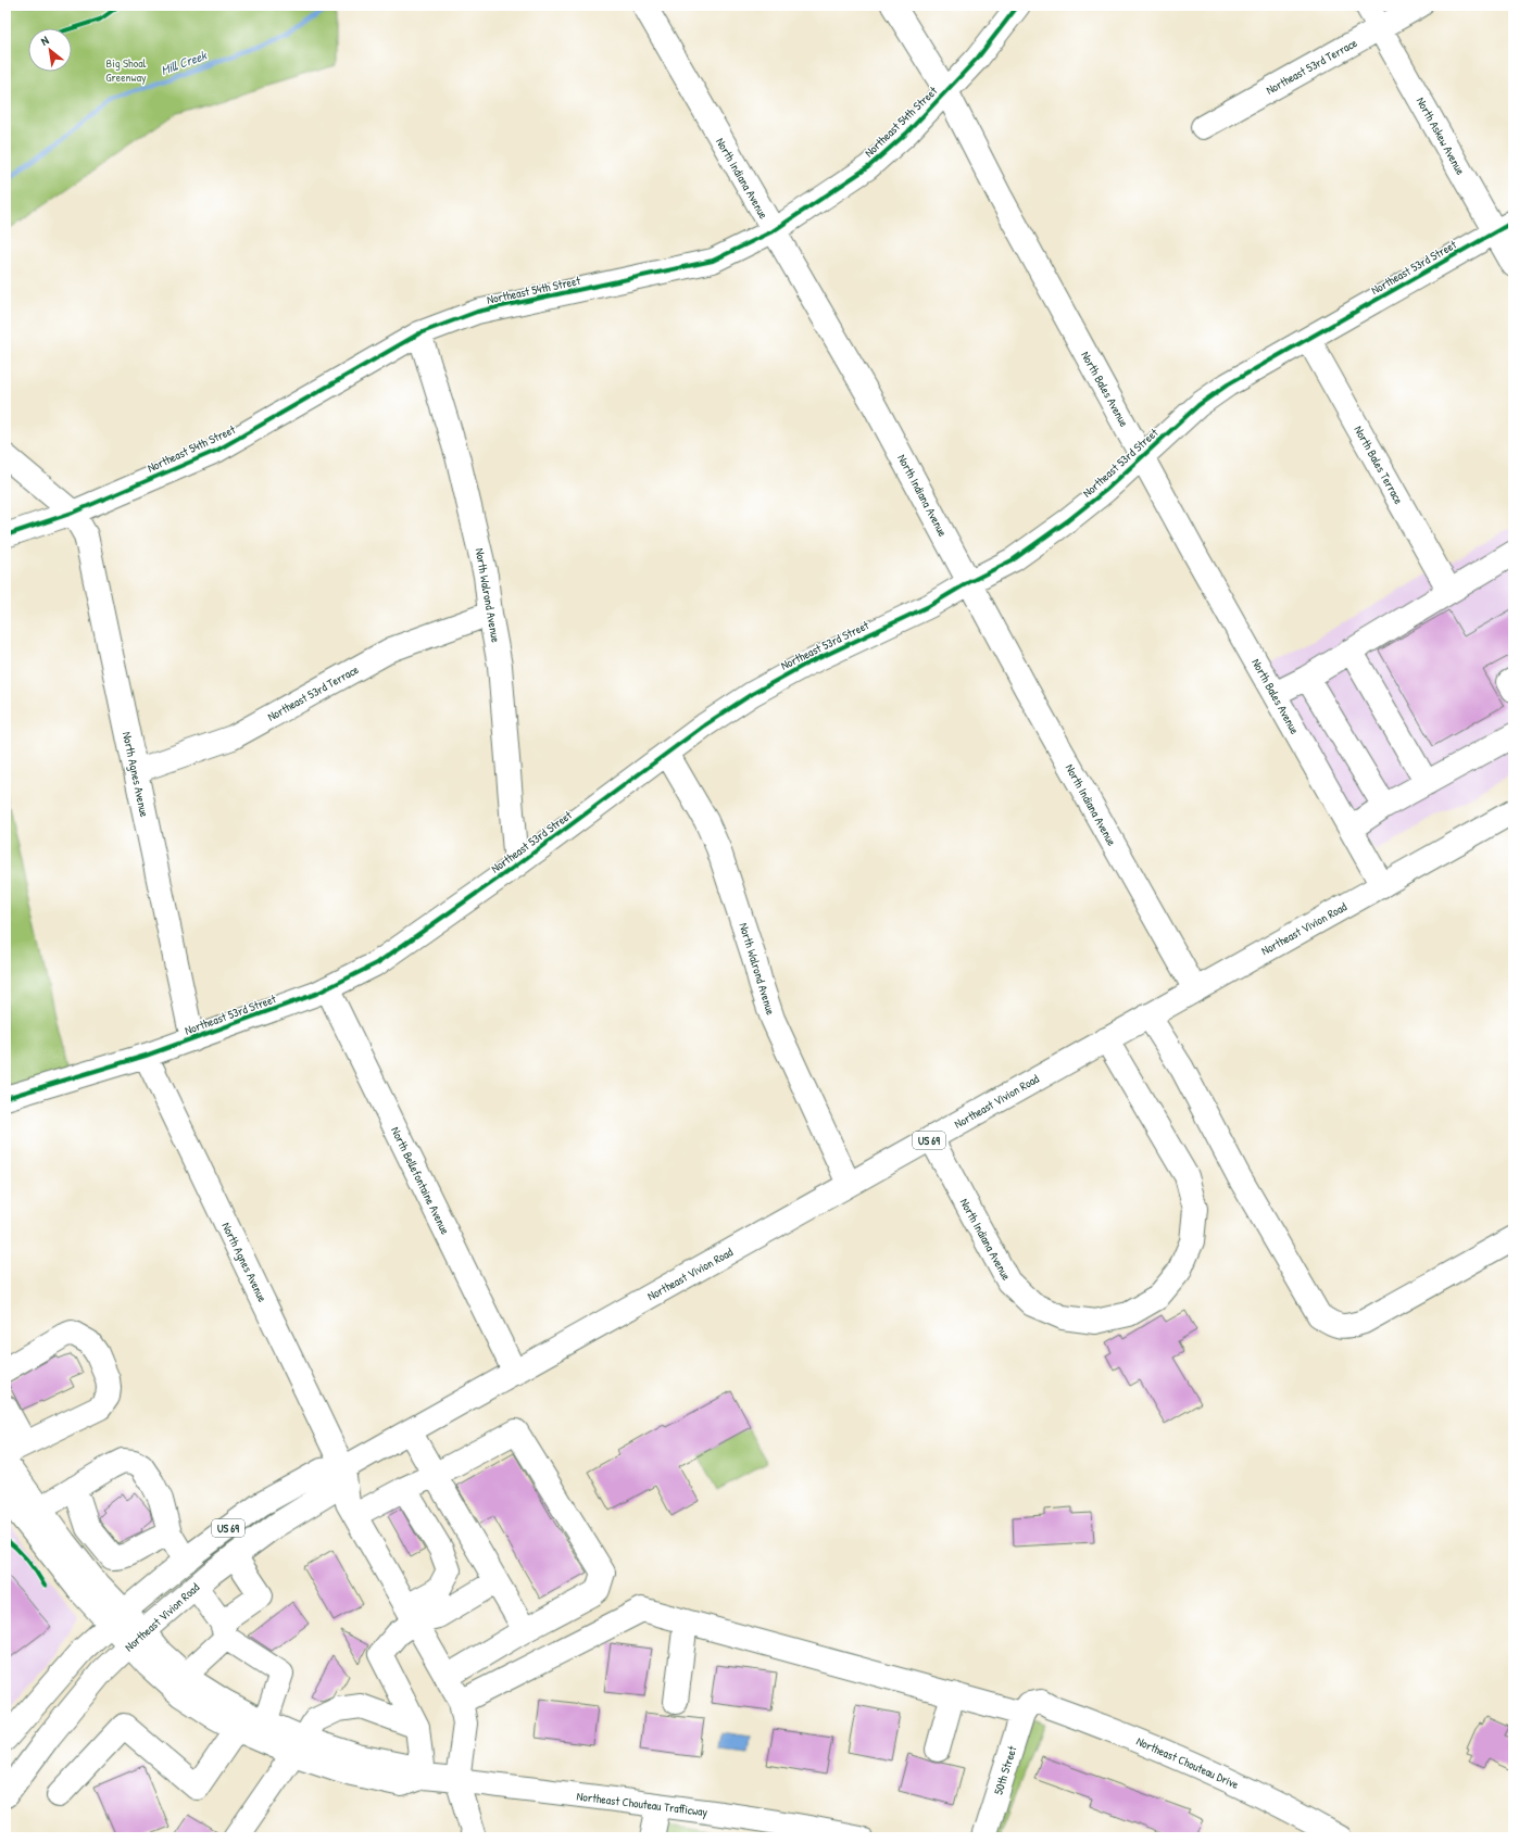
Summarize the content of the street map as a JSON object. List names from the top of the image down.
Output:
{
  "streets": {
    "street": [
      "Northeast 53rd Terrace",
      "Northeast 54th Street",
      "North Askew Avenue",
      "North Indiana Avenue",
      "Northeast 53rd Street",
      "North Bales Avenue",
      "North Bales Terrace",
      "North Walrond Avenue",
      "North Agnes Avenue",
      "Northeast Vivion Road",
      "US 69",
      "North Bellefontaine Avenue",
      "Northeast Chouteau Drive",
      "50th Street",
      "Northeast Chouteau Trafficway"
    ]
  },
  "crossings": [
    ["Northeast 53rd Terrace", "North Askew Avenue"],
    ["Northeast 53rd Terrace", "North Walrond Avenue"],
    ["Northeast 53rd Terrace", "North Agnes Avenue"],
    ["Northeast 54th Street", "North Indiana Avenue"],
    ["Northeast 54th Street", "North Bales Avenue"],
    ["Northeast 54th Street", "North Walrond Avenue"],
    ["Northeast 54th Street", "North Agnes Avenue"],
    ["North Askew Avenue", "Northeast 53rd Street"],
    ["North Indiana Avenue", "Northeast 53rd Street"],
    ["North Indiana Avenue", "Northeast Vivion Road"],
    ["Northeast 53rd Street", "North Bales Avenue"],
    ["Northeast 53rd Street", "North Bales Terrace"],
    ["Northeast 53rd Street", "North Walrond Avenue"],
    ["Northeast 53rd Street", "North Agnes Avenue"],
    ["Northeast 53rd Street", "North Bellefontaine Avenue"],
    ["North Bales Avenue", "Northeast Vivion Road"],
    ["North Walrond Avenue", "Northeast Vivion Road"],
    ["North Agnes Avenue", "Northeast Vivion Road"],
    ["North Agnes Avenue", "Northeast Chouteau Drive"],
    ["North Agnes Avenue", "Northeast Chouteau Trafficway"],
    ["Northeast Vivion Road", "North Bellefontaine Avenue"],
    ["Northeast Vivion Road", "Northeast Chouteau Trafficway"],
    ["Northeast Chouteau Drive", "50th Street"]
  ],
  "water": ["Mill Creek"],
  "parks": ["Big Shoal Greenway"],
  "north": "top left"
}
